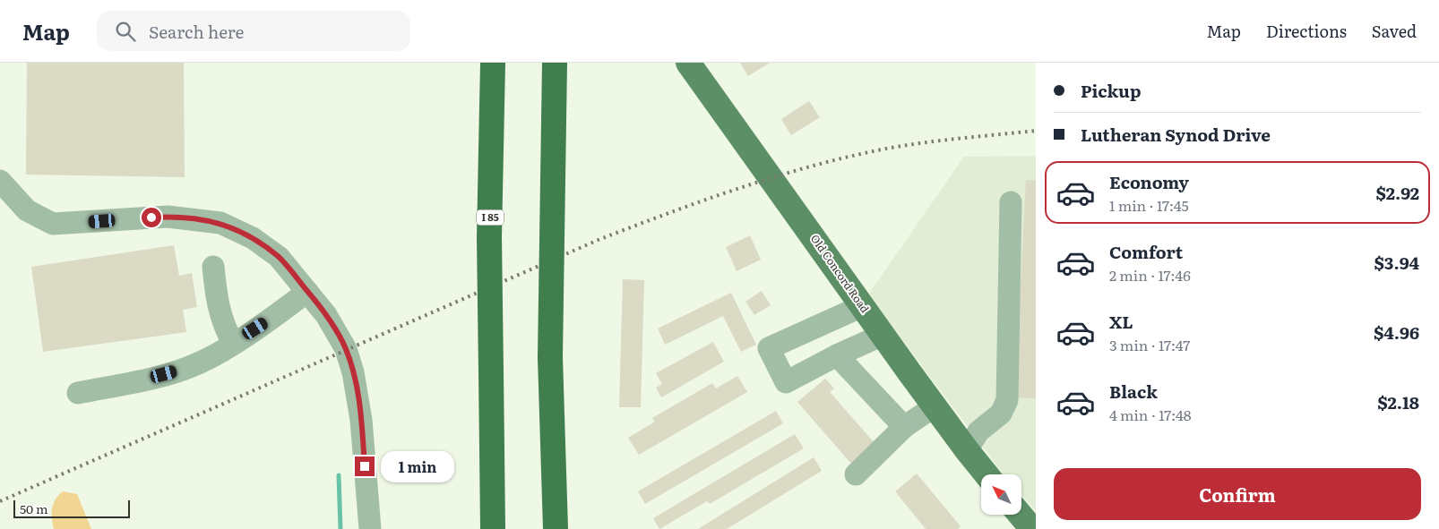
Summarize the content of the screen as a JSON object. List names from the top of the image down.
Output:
{
  "streets": {
    "highway": ["I 85"],
    "main road": ["Old Concord Road"]
  },
  "scale_bar": "50 m",
  "north": "top left",
  "page": {
    "header": "Map",
    "search": "Search here",
    "nav": ["Map", "Directions", "Saved"],
    "banner": ["Pickup", "Lutheran Synod Drive"],
    "list": [
      {
        "name": "Economy",
        "note": "1 min · 17:45",
        "value": "$2.92"
      },
      {
        "name": "Comfort",
        "note": "2 min · 17:46",
        "value": "$3.94"
      },
      {
        "name": "XL",
        "note": "3 min · 17:47",
        "value": "$4.96"
      },
      {
        "name": "Black",
        "note": "4 min · 17:48",
        "value": "$2.18"
      }
    ],
    "bubble": "1 min",
    "buttons": "Confirm",
    "scale": "50 m"
  }
}
